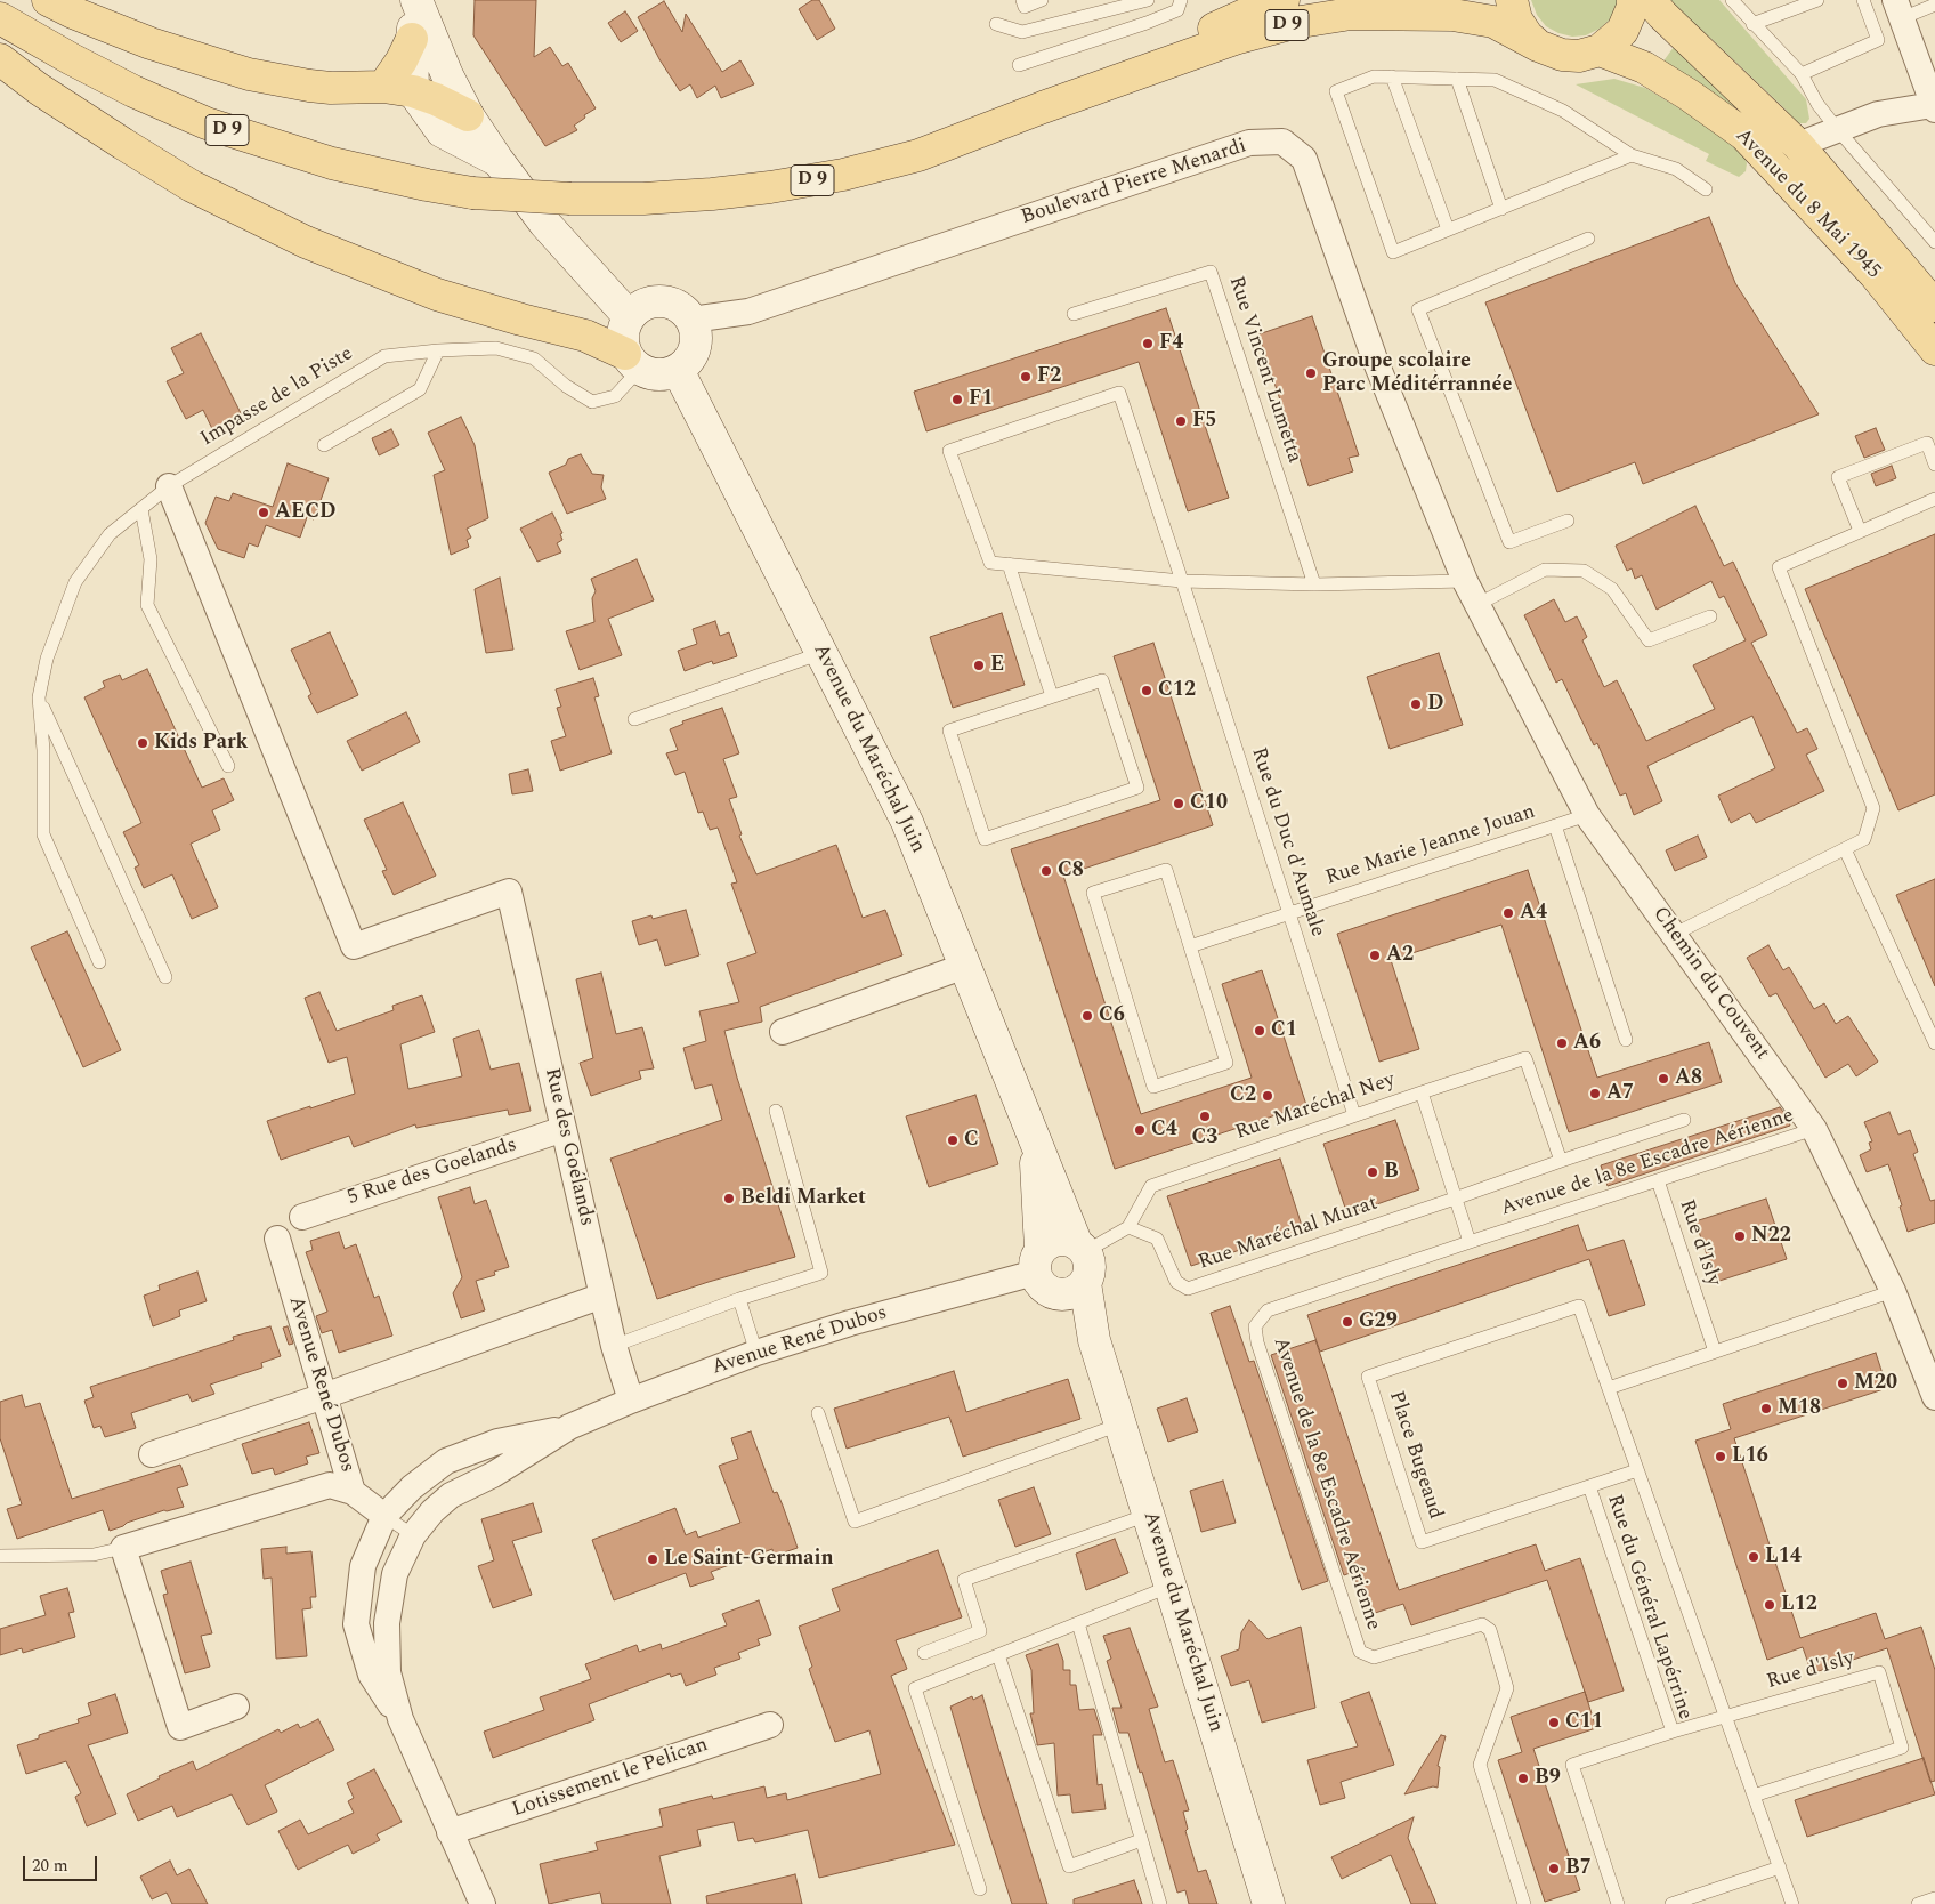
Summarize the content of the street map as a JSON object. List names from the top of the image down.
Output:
{
  "streets": {
    "main road": ["D 9", "Avenue du 8 Mai 1945", "Avenue du Maréchal Juin"],
    "street": [
      "Boulevard Pierre Menardi",
      "Chemin du Couvent",
      "Rue des Goélands",
      "5 Rue des Goelands",
      "Avenue René Dubos",
      "Lotissement le Pelican"
    ],
    "lane": [
      "Rue Vincent Lumetta",
      "Impasse de la Piste",
      "Rue du Duc d'Aumale",
      "Rue Marie Jeanne Jouan",
      "Rue Maréchal Ney",
      "Avenue de la 8e Escadre Aérienne",
      "Rue Maréchal Murat",
      "Rue d'Isly",
      "Place Bugeaud",
      "Rue du Général Lapérrine"
    ]
  },
  "crossings": [
    ["Boulevard Pierre Menardi", "Impasse de la Piste"],
    ["Boulevard Pierre Menardi", "Avenue du Maréchal Juin"],
    ["Boulevard Pierre Menardi", "Chemin du Couvent"],
    ["Impasse de la Piste", "Avenue du Maréchal Juin"],
    ["Impasse de la Piste", "Rue des Goélands"],
    ["Avenue du Maréchal Juin", "Avenue René Dubos"],
    ["Rue du Duc d'Aumale", "Rue Marie Jeanne Jouan"],
    ["Rue du Duc d'Aumale", "Rue Maréchal Ney"],
    ["Rue Marie Jeanne Jouan", "Chemin du Couvent"],
    ["Chemin du Couvent", "Avenue de la 8e Escadre Aérienne"],
    ["Rue Maréchal Ney", "Avenue de la 8e Escadre Aérienne"],
    ["Rue Maréchal Ney", "Rue Maréchal Murat"],
    ["Rue des Goélands", "5 Rue des Goelands"],
    ["Rue des Goélands", "Avenue René Dubos"],
    ["Avenue de la 8e Escadre Aérienne", "Rue d'Isly"],
    ["Avenue René Dubos", "Lotissement le Pelican"],
    ["Place Bugeaud", "Rue du Général Lapérrine"]
  ],
  "places": [
    "F4",
    "Groupe scolaire Parc Méditérrannée",
    "F2",
    "F1",
    "F5",
    "AECD",
    "E",
    "C12",
    "D",
    "Kids Park",
    "C10",
    "C8",
    "A4",
    "A2",
    "C6",
    "C1",
    "A6",
    "A8",
    "A7",
    "C2",
    "C3",
    "C4",
    "C",
    "B",
    "Beldi Market",
    "N22",
    "G29",
    "M20",
    "M18",
    "L16",
    "L14",
    "Le Saint-Germain",
    "L12",
    "C11",
    "B9",
    "B7"
  ],
  "scale_bar": "20 m"
}
